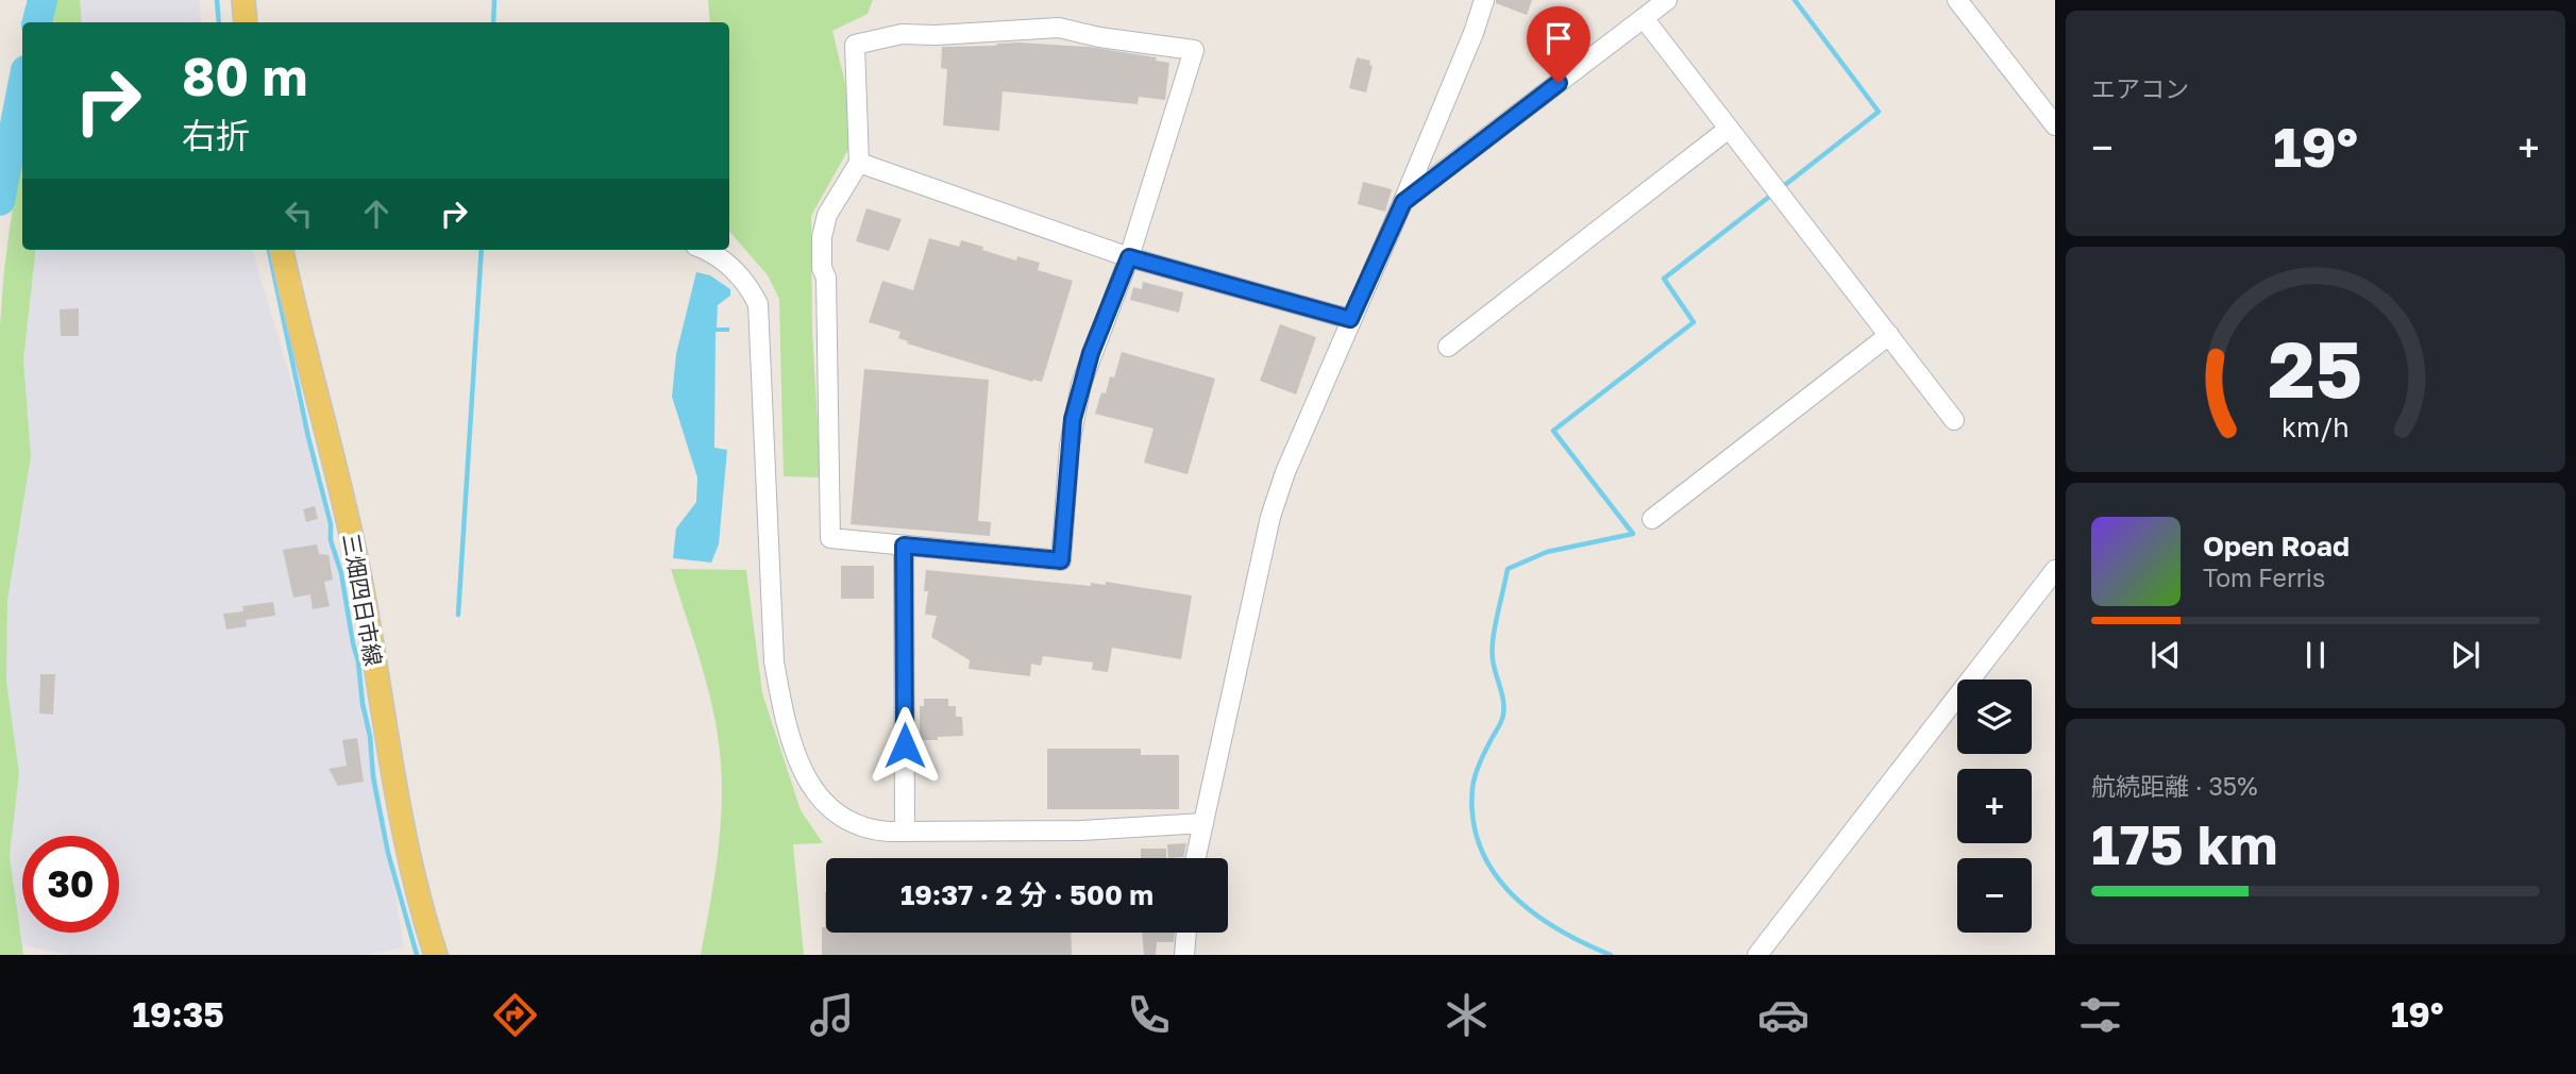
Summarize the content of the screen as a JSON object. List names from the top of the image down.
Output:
{
  "streets": {
    "main road": ["三畑四日市線"]
  },
  "page": {
    "tile": [
      "エアコン",
      ["航続距離 · 35%", "175 km"]
    ],
    "turn": ["80 m", "右折"],
    "heat": ["−", "19°", "+"],
    "song": ["Open Road", "Tom Ferris"],
    "map_buttons": ["+", "−"],
    "limit": "30",
    "trip": "19:37 · 2 分 · 500 m",
    "tabs": ["19:35", "19°"],
    "gauge": ["25", "km/h"]
  }
}
